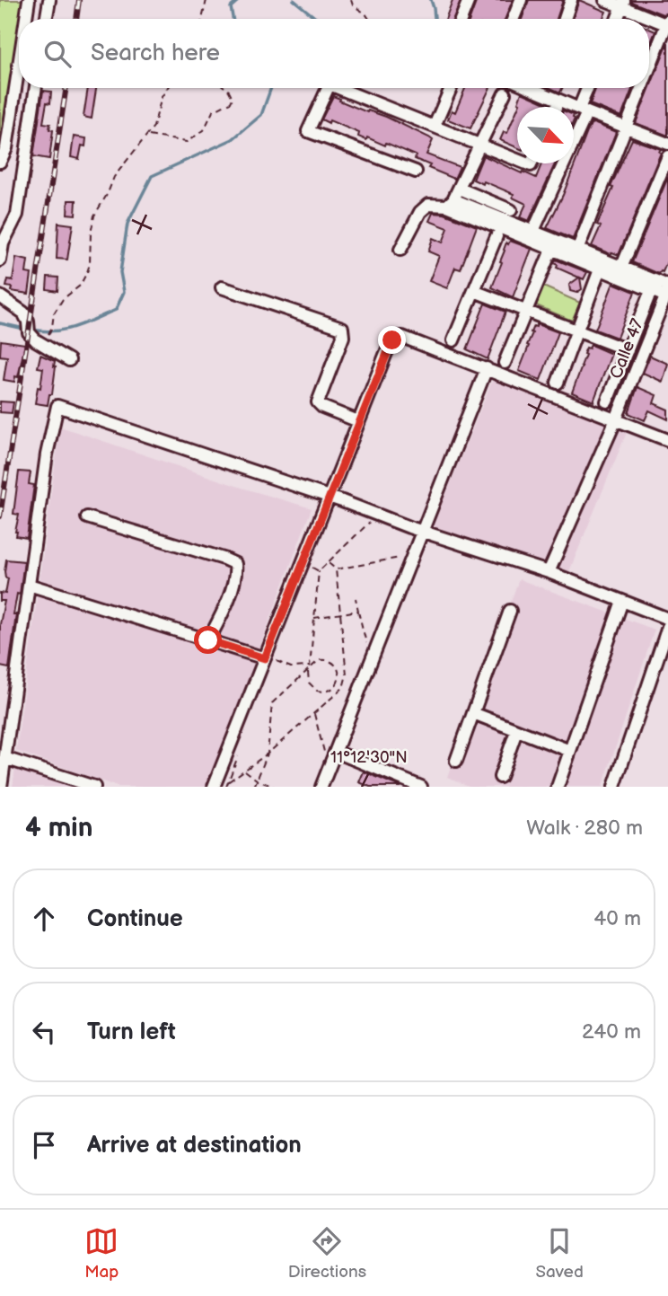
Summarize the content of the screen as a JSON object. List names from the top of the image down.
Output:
{
  "streets": {
    "street": ["Calle 47"]
  },
  "north": "bottom right",
  "page": {
    "search": "Search here",
    "heading": ["4 min", "Walk · 280 m"],
    "list": [
      ["Continue", "40 m"],
      ["Turn left", "240 m"],
      "Arrive at destination"
    ],
    "nav": ["Map", "Directions", "Saved"]
  },
  "coordinates": ["11°12'30\"N"]
}
